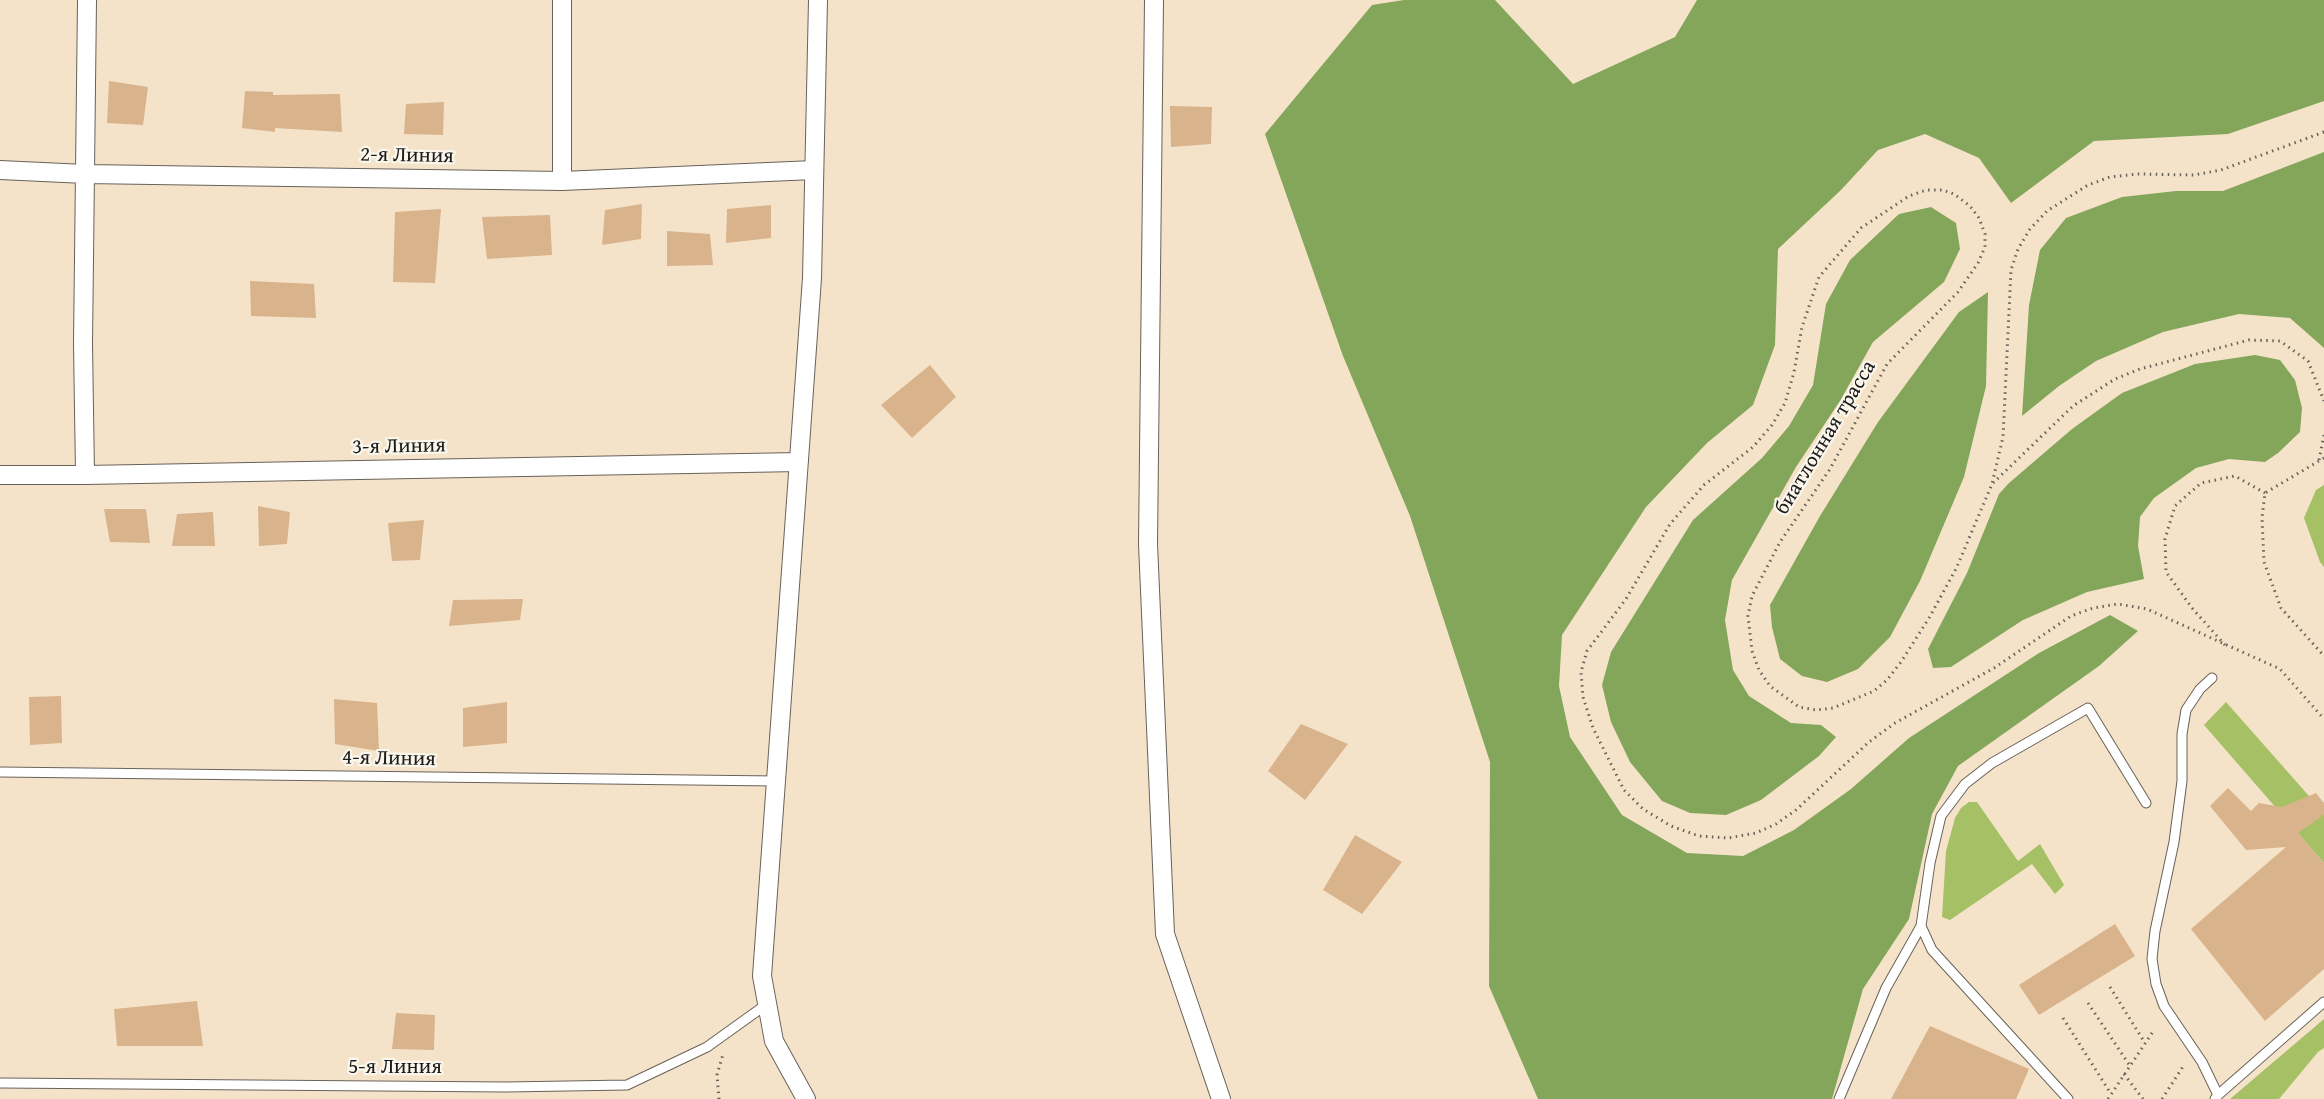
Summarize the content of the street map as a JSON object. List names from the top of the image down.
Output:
{
  "streets": {
    "street": ["2-я Линия", "3-я Линия"],
    "lane": ["4-я Линия", "5-я Линия"],
    "path": ["биатлонная трасса"]
  }
}
